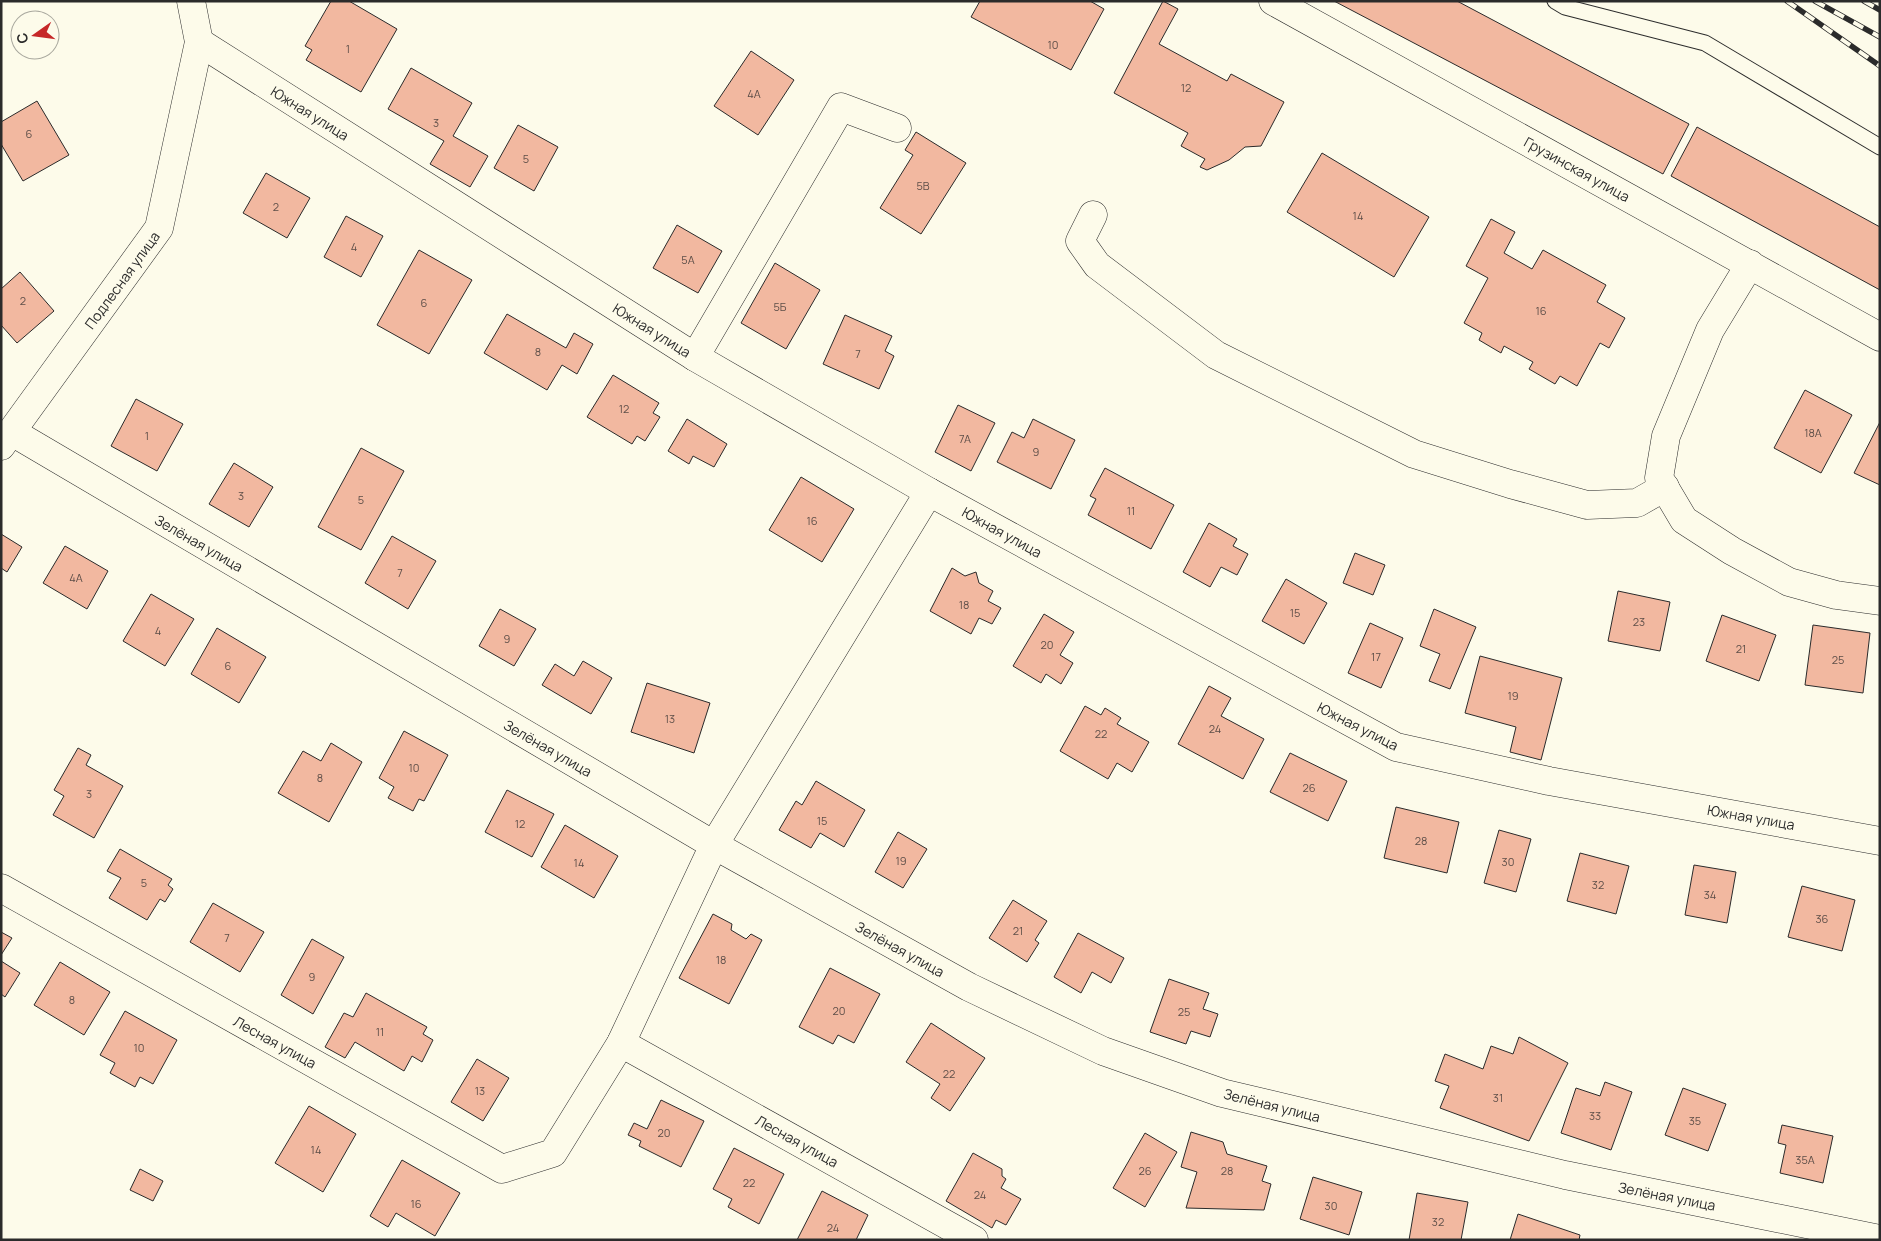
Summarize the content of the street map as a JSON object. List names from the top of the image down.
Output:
{
  "streets": {
    "street": [
      "Южная улица",
      "Грузинская улица",
      "Подлесная улица",
      "Зелёная улица",
      "Лесная улица"
    ]
  },
  "crossings": [
    ["Южная улица", "Подлесная улица"],
    ["Подлесная улица", "Зелёная улица"]
  ],
  "house_numbers": [
    "10",
    "1",
    "12",
    "4А",
    "3",
    "6",
    "5",
    "5В",
    "2",
    "14",
    "4",
    "5А",
    "2",
    "6",
    "5Б",
    "16",
    "8",
    "7",
    "12",
    "18А",
    "1",
    "7А",
    "9",
    "3",
    "5",
    "11",
    "16",
    "7",
    "4А",
    "18",
    "15",
    "23",
    "4",
    "9",
    "20",
    "21",
    "17",
    "25",
    "6",
    "19",
    "13",
    "24",
    "22",
    "10",
    "8",
    "26",
    "3",
    "15",
    "12",
    "28",
    "19",
    "30",
    "14",
    "5",
    "32",
    "34",
    "36",
    "21",
    "7",
    "18",
    "9",
    "8",
    "20",
    "25",
    "11",
    "10",
    "22",
    "13",
    "31",
    "33",
    "35",
    "20",
    "14",
    "35А",
    "26",
    "28",
    "22",
    "24",
    "16",
    "30",
    "32",
    "24"
  ],
  "north": "left"
}
